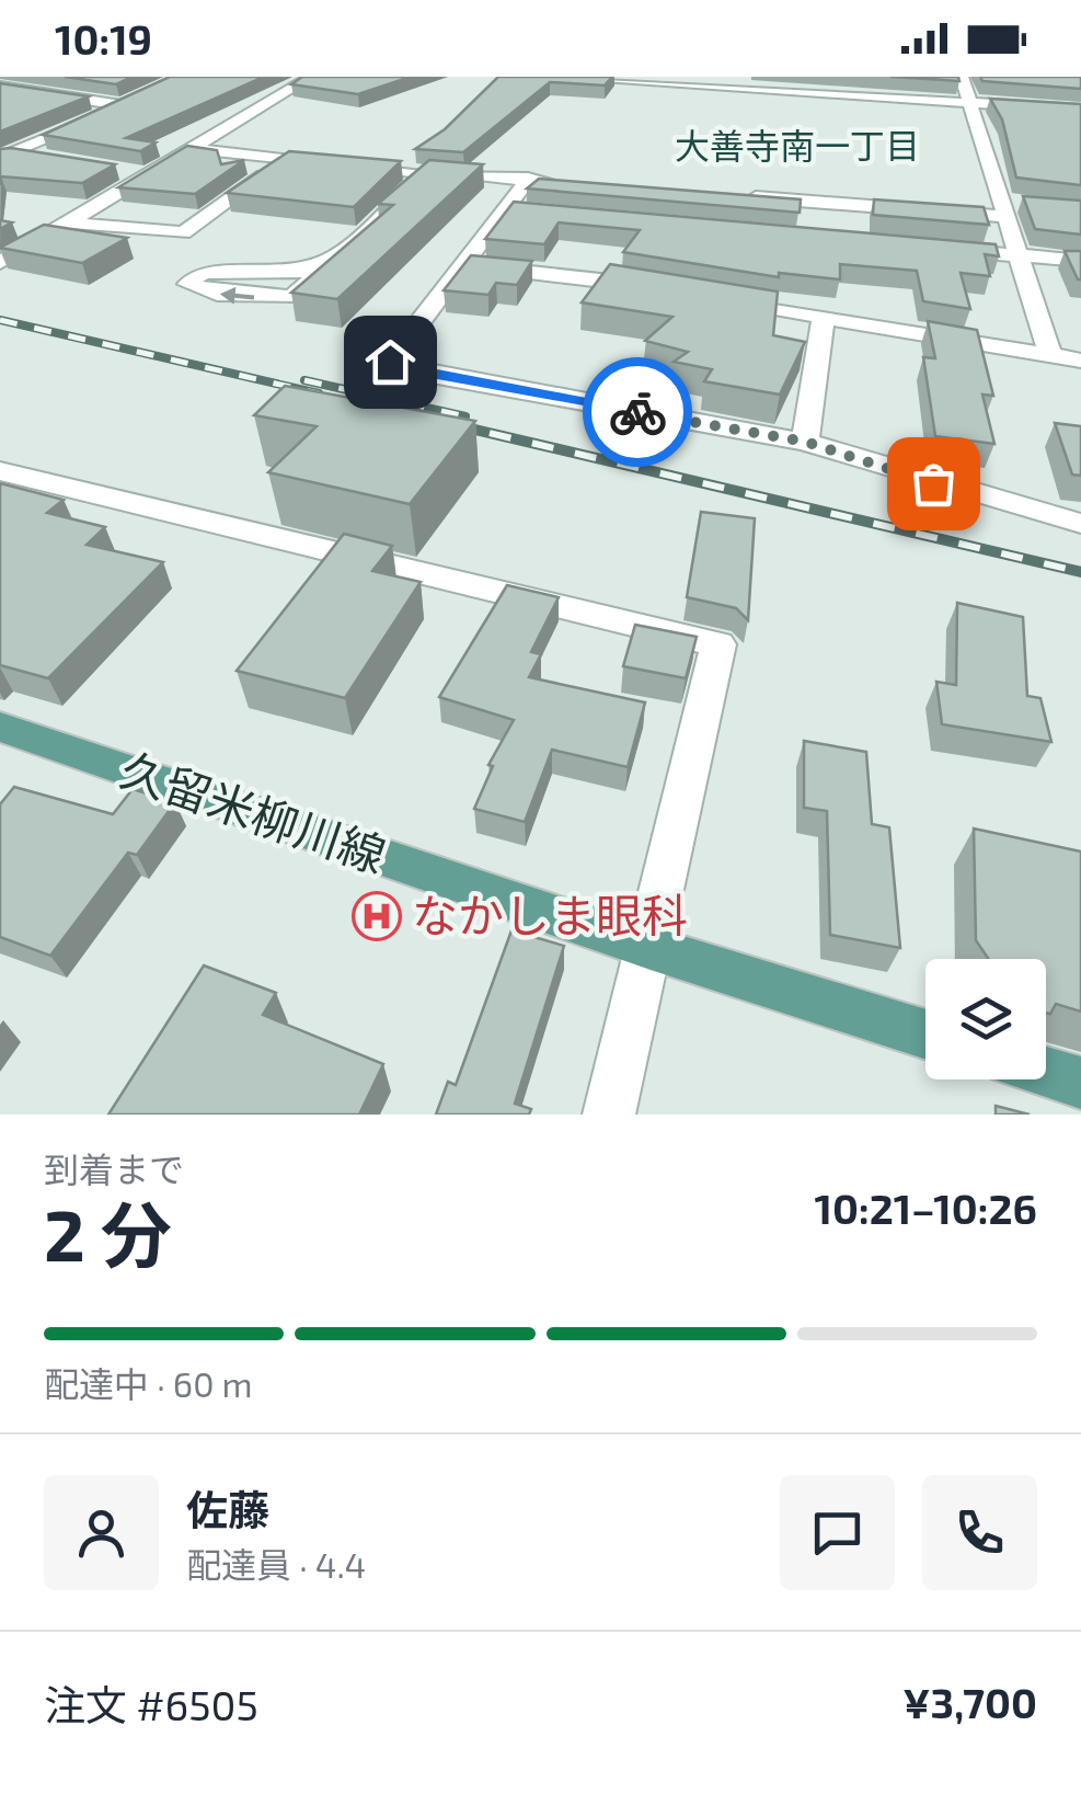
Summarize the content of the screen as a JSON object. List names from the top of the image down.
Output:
{
  "streets": {
    "main road": ["久留米柳川線"]
  },
  "districts": ["大善寺南一丁目"],
  "places": {
    "hospital": ["なかしま眼科"]
  },
  "page": {
    "status": "10:19",
    "heading": ["2 分", "到着まで", "10:21–10:26"],
    "panel": [
      "佐藤",
      "配達員 · 4.4",
      "注文 #6505",
      "¥3,700"
    ],
    "bar": "配達中 · 60 m"
  }
}
